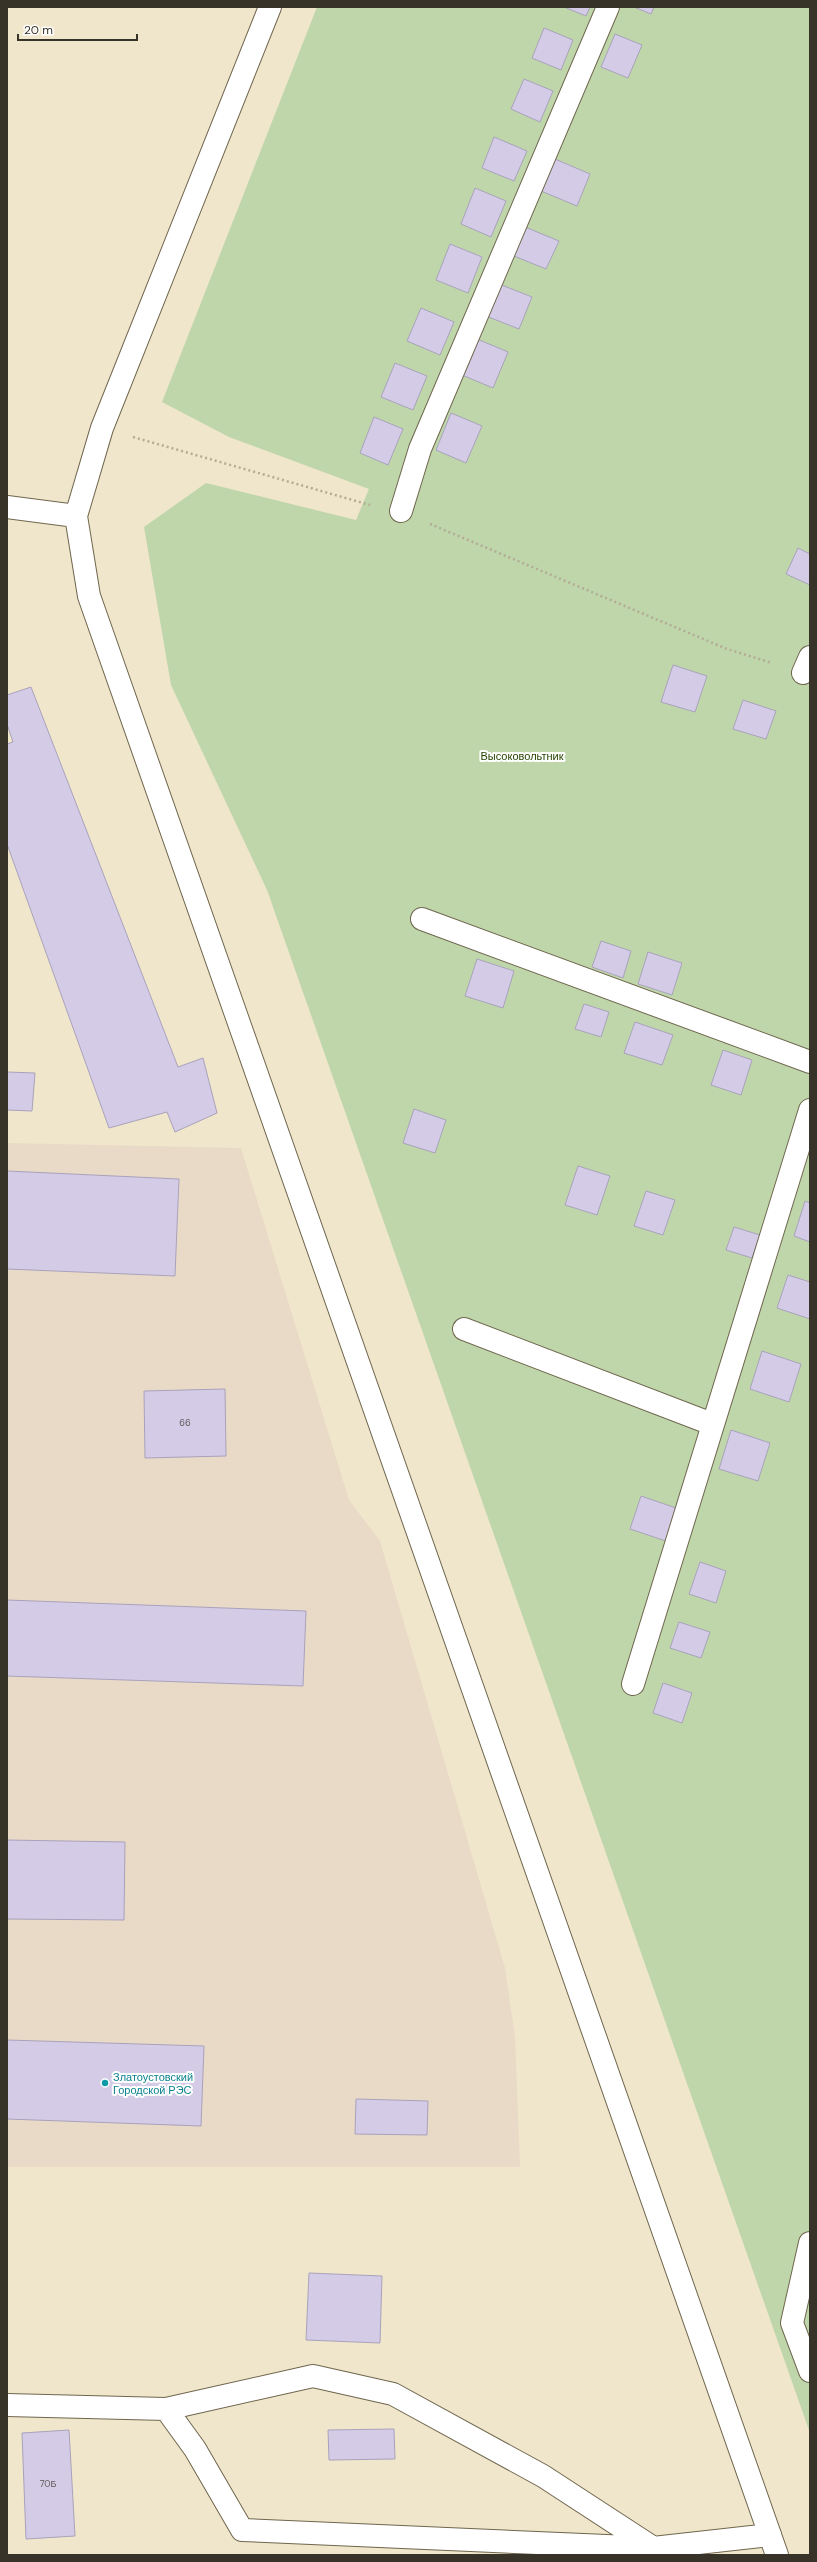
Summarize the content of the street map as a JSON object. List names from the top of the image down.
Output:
{
  "parks": ["Высоковольтник"],
  "places": ["Златоустовский Городской РЭС"],
  "house_numbers": ["66", "70Б"],
  "scale_bar": "20 m"
}
